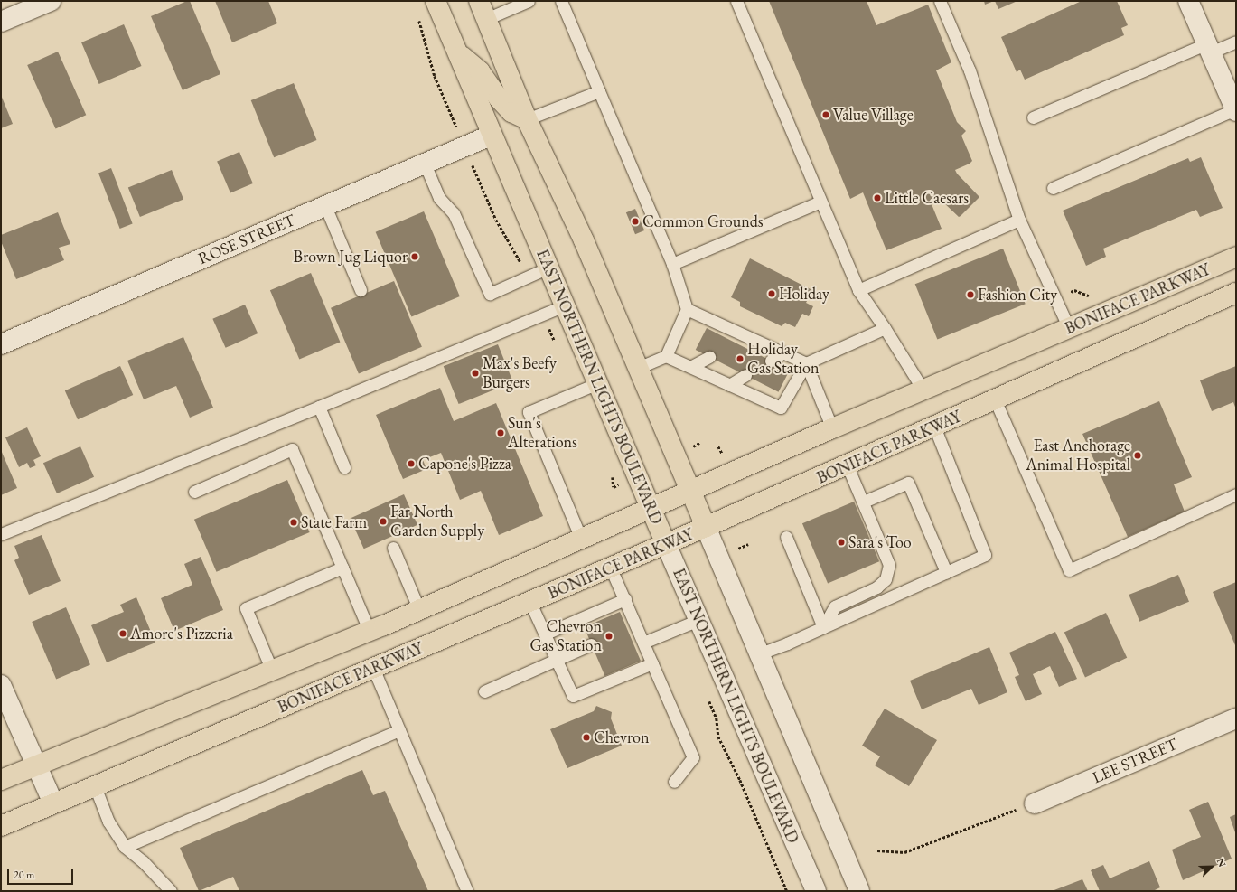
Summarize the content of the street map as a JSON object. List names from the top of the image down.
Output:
{
  "streets": {
    "main road": ["BONIFACE PARKWAY", "EAST NORTHERN LIGHTS BOULEVARD"],
    "street": ["ROSE STREET", "LEE STREET"]
  },
  "crossings": [
    ["ROSE STREET", "EAST NORTHERN LIGHTS BOULEVARD"],
    ["BONIFACE PARKWAY", "EAST NORTHERN LIGHTS BOULEVARD"]
  ],
  "places": [
    "Value Village",
    "Little Caesars",
    "Common Grounds",
    "Brown Jug Liquor",
    "Holiday",
    "Fashion City",
    "Holiday Gas Station",
    "Max's Beefy Burgers",
    "Sun's Alterations",
    "East Anchorage Animal Hospital",
    "Capone's Pizza",
    "Far North Garden Supply",
    "State Farm",
    "Sara's Too",
    "Amore's Pizzeria",
    "Chevron Gas Station",
    "Chevron"
  ],
  "scale_bar": "20 m",
  "north": "top right"
}
